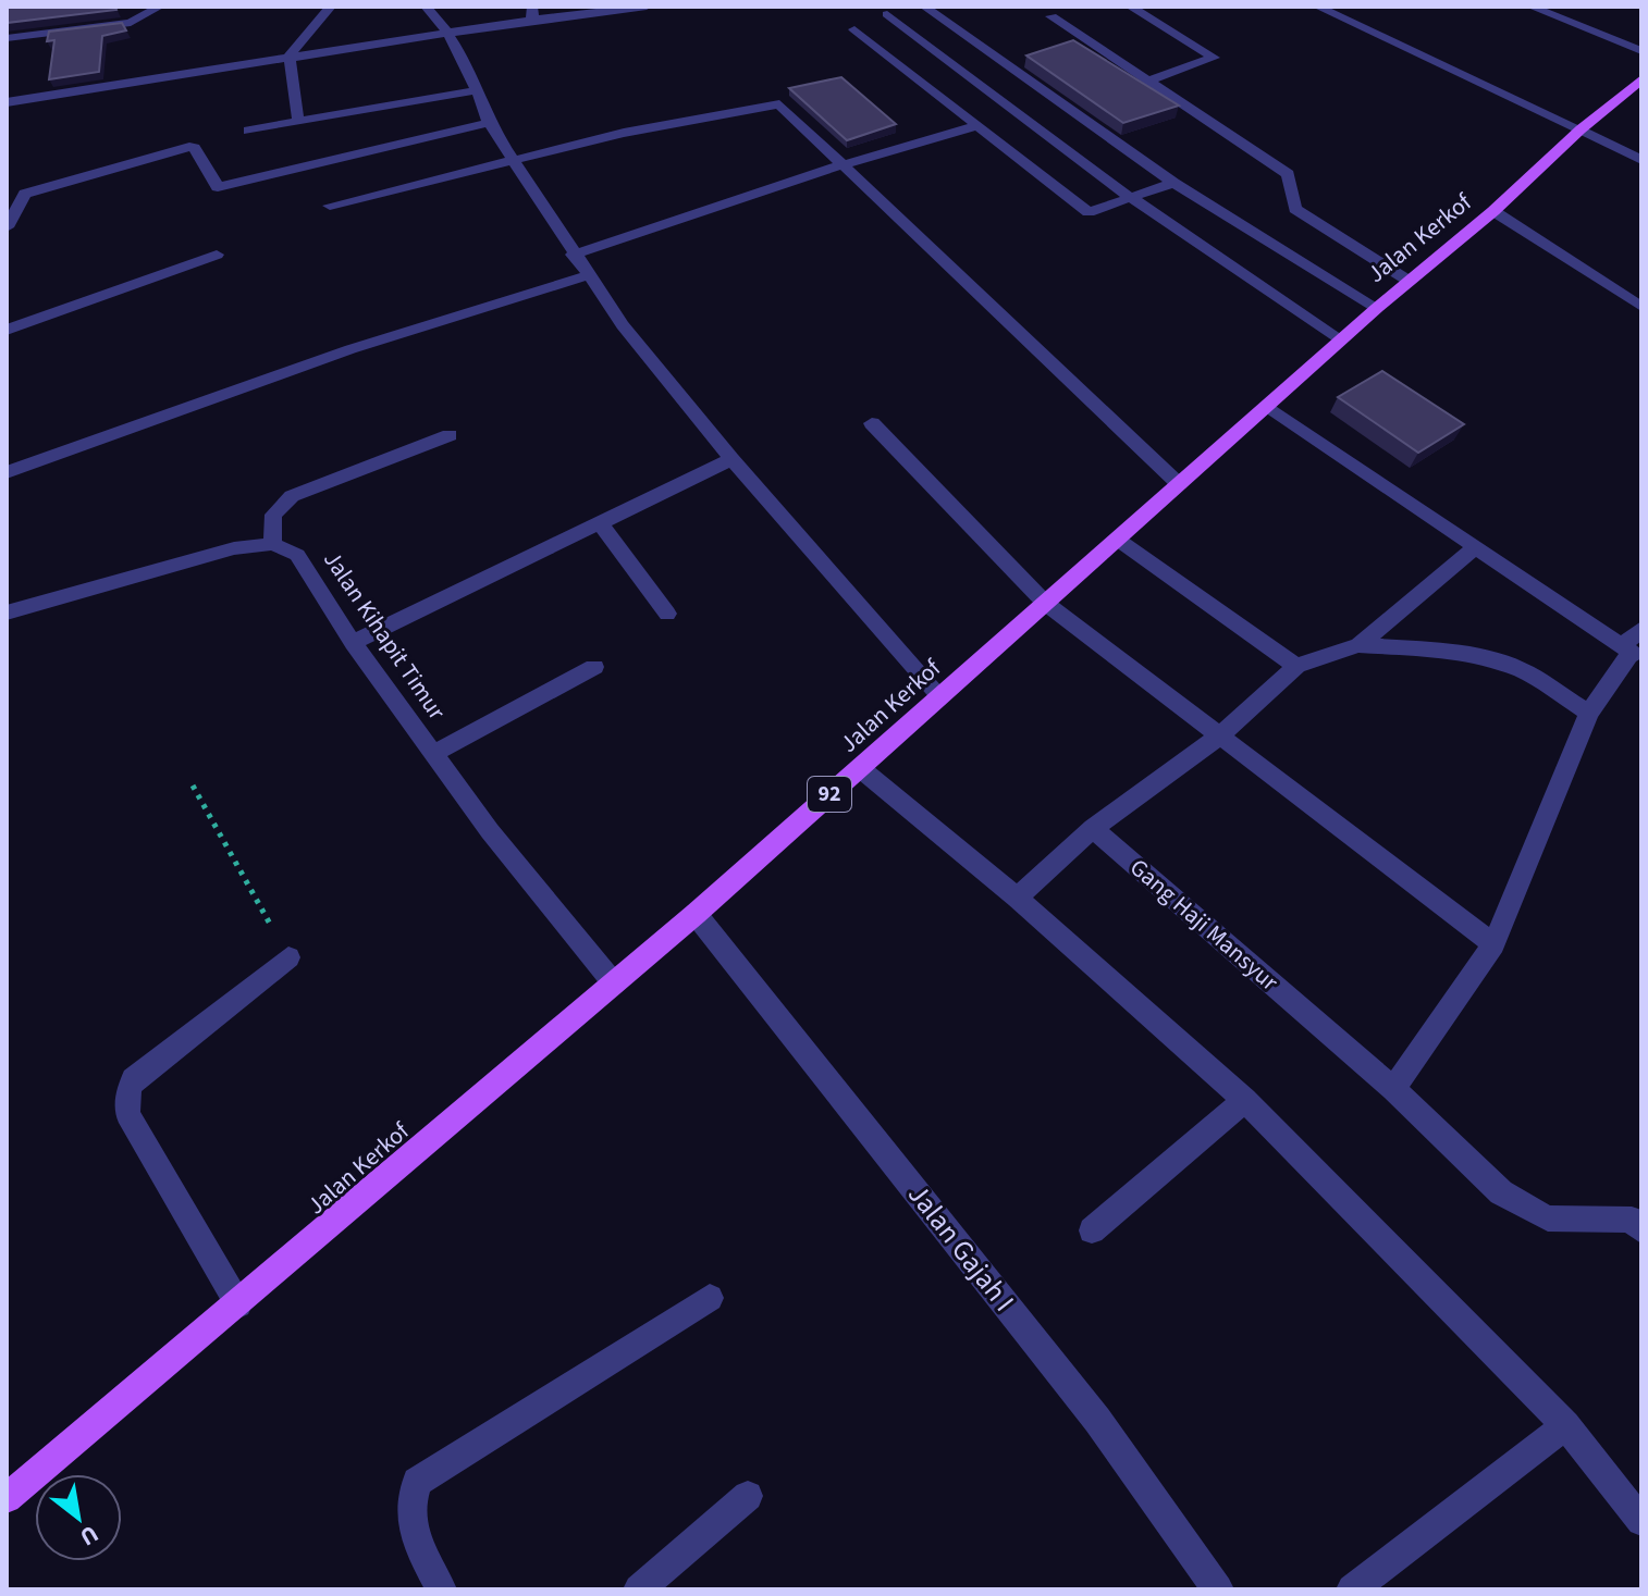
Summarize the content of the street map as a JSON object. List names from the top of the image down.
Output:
{
  "streets": {
    "main road": ["Jalan Kerkof", "92"],
    "street": ["Jalan Kihapit Timur", "Gang Haji Mansyur", "Jalan Gajah I"]
  },
  "crossings": [
    ["Jalan Kerkof", "Jalan Kihapit Timur"],
    ["Jalan Kerkof", "Jalan Gajah I"]
  ],
  "north": "bottom right"
}
